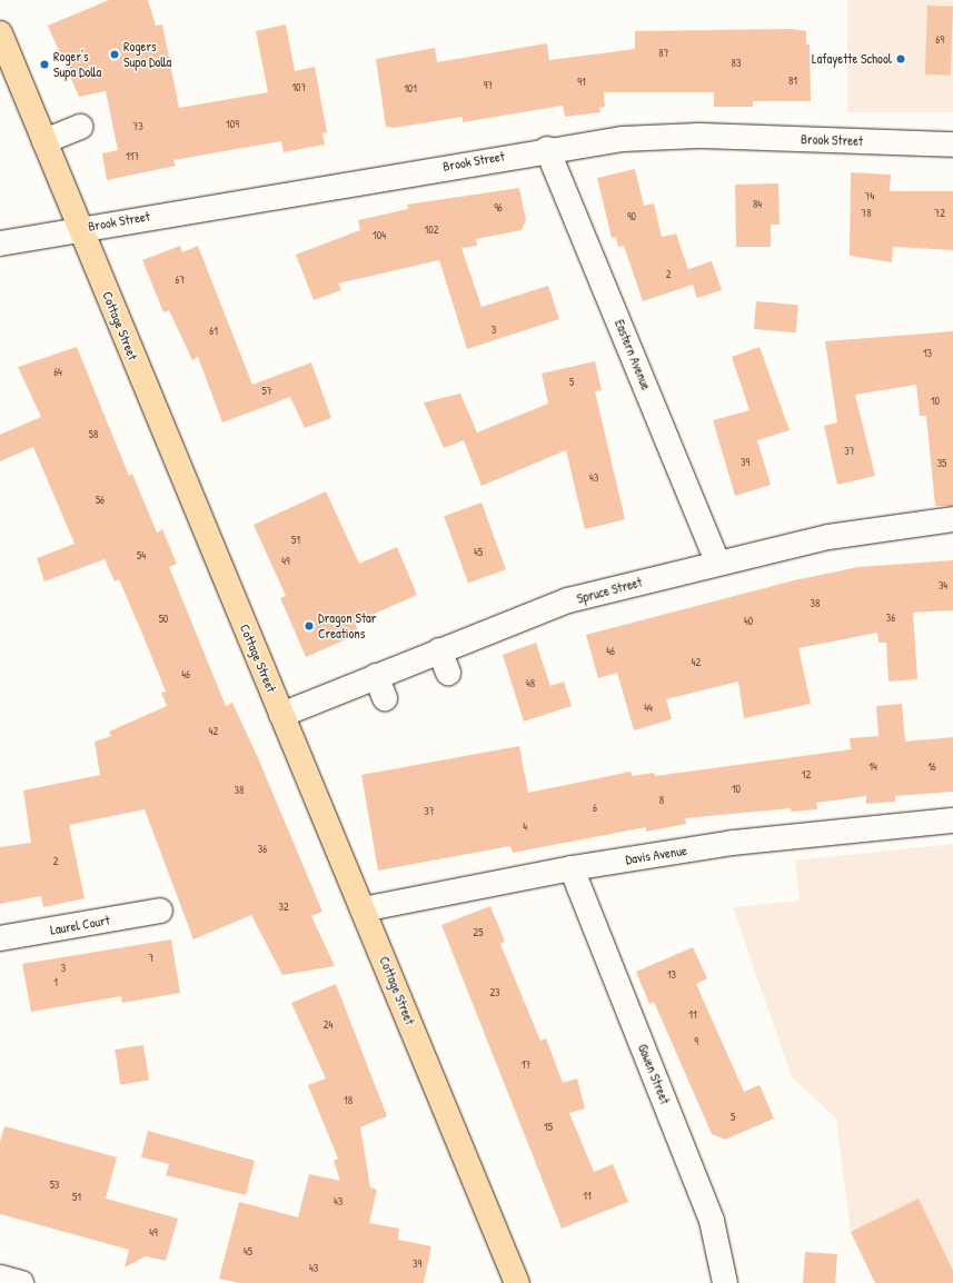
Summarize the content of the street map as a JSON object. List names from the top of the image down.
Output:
{
  "streets": {
    "highway": ["Cottage Street"],
    "street": [
      "Brook Street",
      "Eastern Avenue",
      "Spruce Street",
      "Davis Avenue",
      "Laurel Court",
      "Gowen Street"
    ]
  },
  "crossings": [
    ["Brook Street", "Cottage Street"],
    ["Brook Street", "Eastern Avenue"],
    ["Cottage Street", "Spruce Street"],
    ["Cottage Street", "Davis Avenue"],
    ["Eastern Avenue", "Spruce Street"],
    ["Davis Avenue", "Gowen Street"]
  ],
  "places": [
    "Rogers Supa Dolla",
    "Lafayette School",
    "Roger's Supa Dolla",
    "Dragon Star Creations"
  ],
  "house_numbers": [
    "69",
    "87",
    "83",
    "81",
    "91",
    "97",
    "107",
    "101",
    "109",
    "73",
    "117",
    "74",
    "84",
    "96",
    "78",
    "72",
    "90",
    "102",
    "104",
    "2",
    "67",
    "3",
    "61",
    "13",
    "64",
    "5",
    "57",
    "10",
    "58",
    "37",
    "39",
    "35",
    "43",
    "56",
    "51",
    "45",
    "54",
    "49",
    "34",
    "38",
    "36",
    "50",
    "40",
    "46",
    "42",
    "46",
    "48",
    "44",
    "42",
    "14",
    "16",
    "12",
    "10",
    "38",
    "8",
    "6",
    "37",
    "4",
    "36",
    "2",
    "32",
    "25",
    "7",
    "3",
    "13",
    "1",
    "23",
    "11",
    "24",
    "9",
    "17",
    "18",
    "5",
    "15",
    "53",
    "11",
    "51",
    "43",
    "49",
    "45",
    "39",
    "43"
  ]
}
